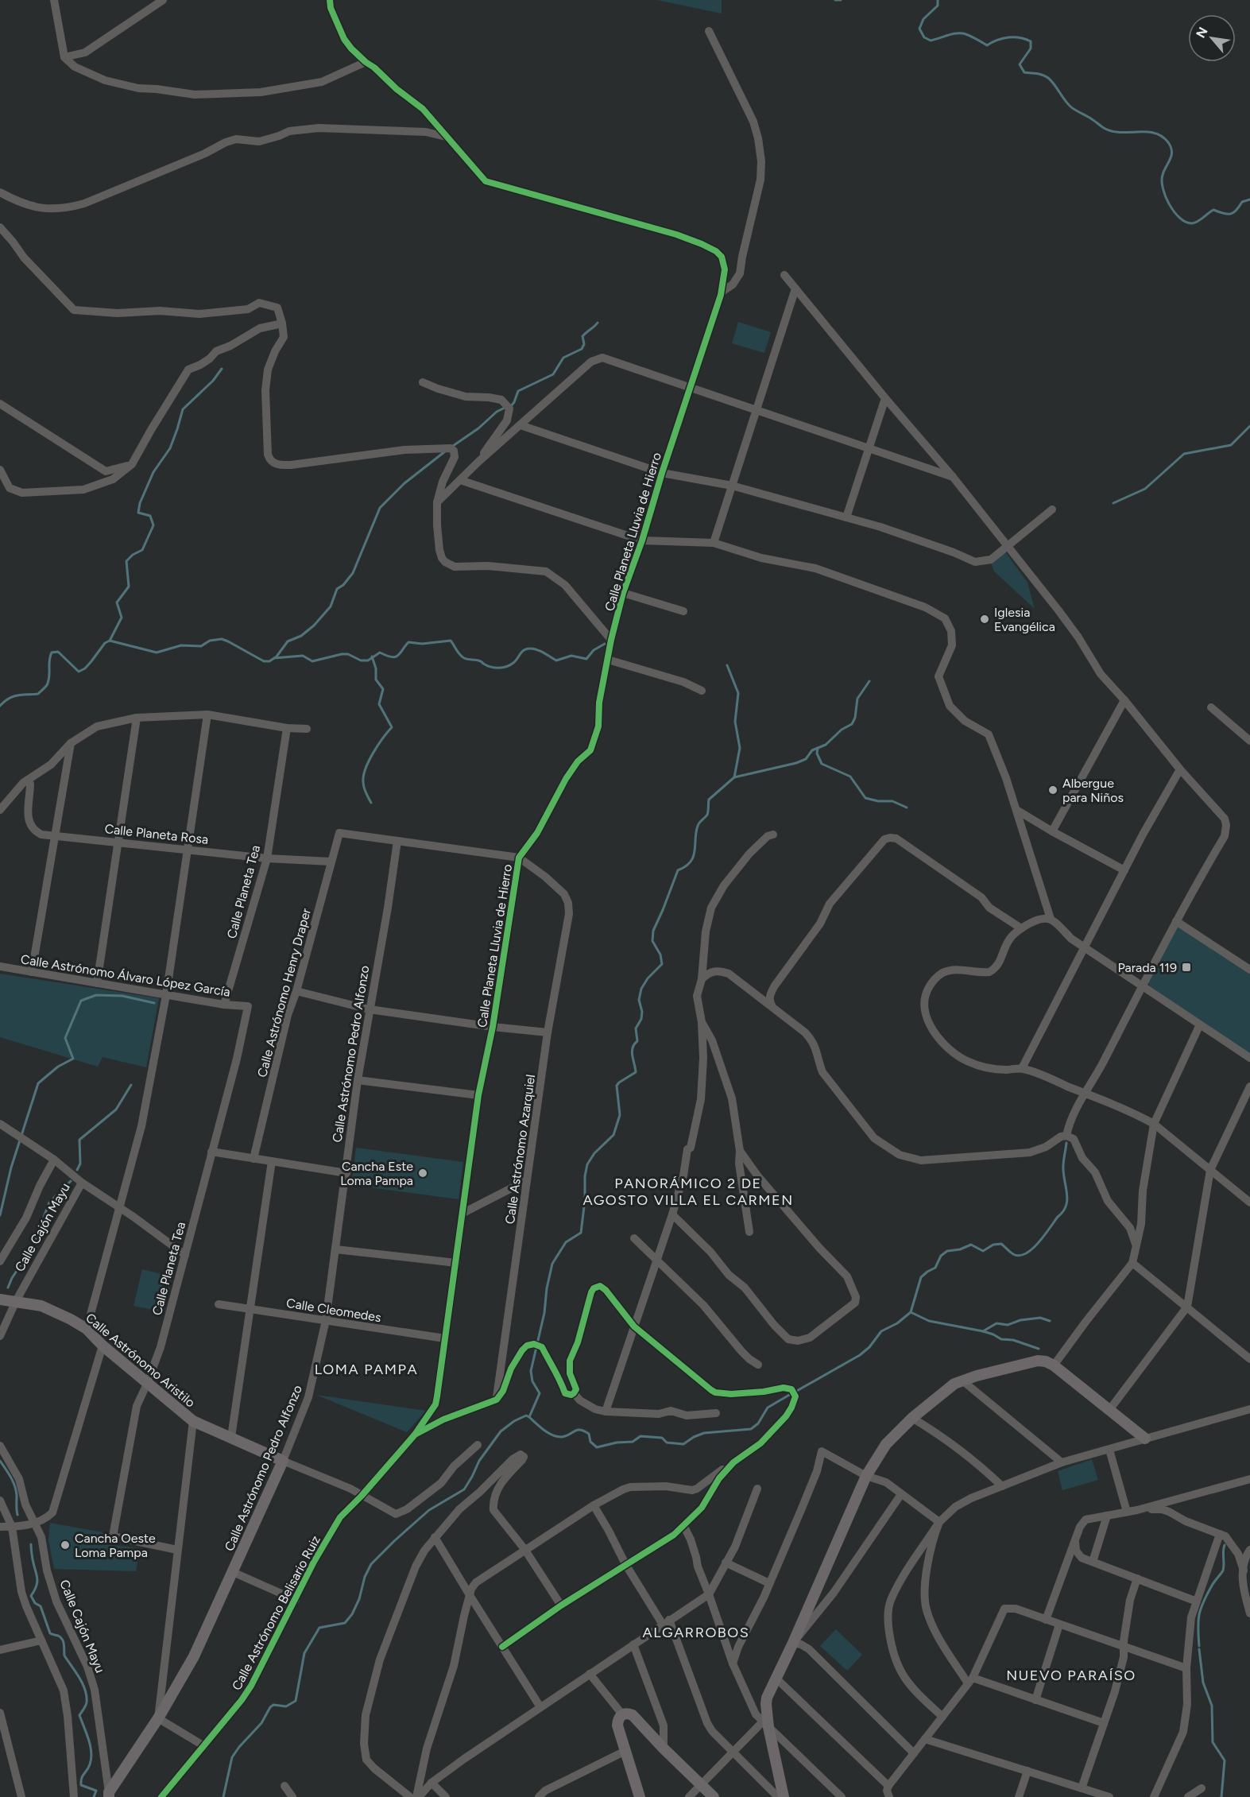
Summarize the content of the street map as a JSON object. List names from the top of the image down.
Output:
{
  "streets": {
    "street": [
      "Calle Planeta Lluvia de Hierro",
      "Calle Planeta Rosa",
      "Calle Planeta Tea",
      "Calle Astrónomo Álvaro López García",
      "Calle Astrónomo Henry Draper",
      "Calle Astrónomo Pedro Alfonzo",
      "Calle Astrónomo Azarquiel",
      "Calle Cajón Mayu",
      "Calle Cleomedes",
      "Calle Astrónomo Aristilo",
      "Calle Astrónomo Belisario Ruiz"
    ]
  },
  "crossings": [
    ["Calle Planeta Lluvia de Hierro", "Calle Astrónomo Azarquiel"],
    ["Calle Planeta Lluvia de Hierro", "Calle Cleomedes"],
    ["Calle Planeta Lluvia de Hierro", "Calle Astrónomo Belisario Ruiz"],
    ["Calle Planeta Rosa", "Calle Planeta Tea"],
    ["Calle Planeta Rosa", "Calle Astrónomo Henry Draper"],
    ["Calle Planeta Tea", "Calle Astrónomo Álvaro López García"],
    ["Calle Planeta Tea", "Calle Astrónomo Aristilo"],
    ["Calle Astrónomo Henry Draper", "Calle Astrónomo Pedro Alfonzo"],
    ["Calle Astrónomo Pedro Alfonzo", "Calle Cajón Mayu"],
    ["Calle Astrónomo Pedro Alfonzo", "Calle Cleomedes"],
    ["Calle Astrónomo Pedro Alfonzo", "Calle Astrónomo Aristilo"],
    ["Calle Astrónomo Azarquiel", "Calle Astrónomo Belisario Ruiz"],
    ["Calle Cajón Mayu", "Calle Astrónomo Aristilo"],
    ["Calle Astrónomo Aristilo", "Calle Astrónomo Belisario Ruiz"]
  ],
  "districts": [
    "PANORÁMICO 2 DE AGOSTO VILLA EL CARMEN",
    "LOMA PAMPA",
    "ALGARROBOS",
    "NUEVO PARAÍSO"
  ],
  "places": {
    "other": [
      "Iglesia Evangélica",
      "Albergue para Niños",
      "Cancha Este Loma Pampa",
      "Cancha Oeste Loma Pampa"
    ],
    "transit": ["Parada 119"]
  },
  "north": "top left"
}
